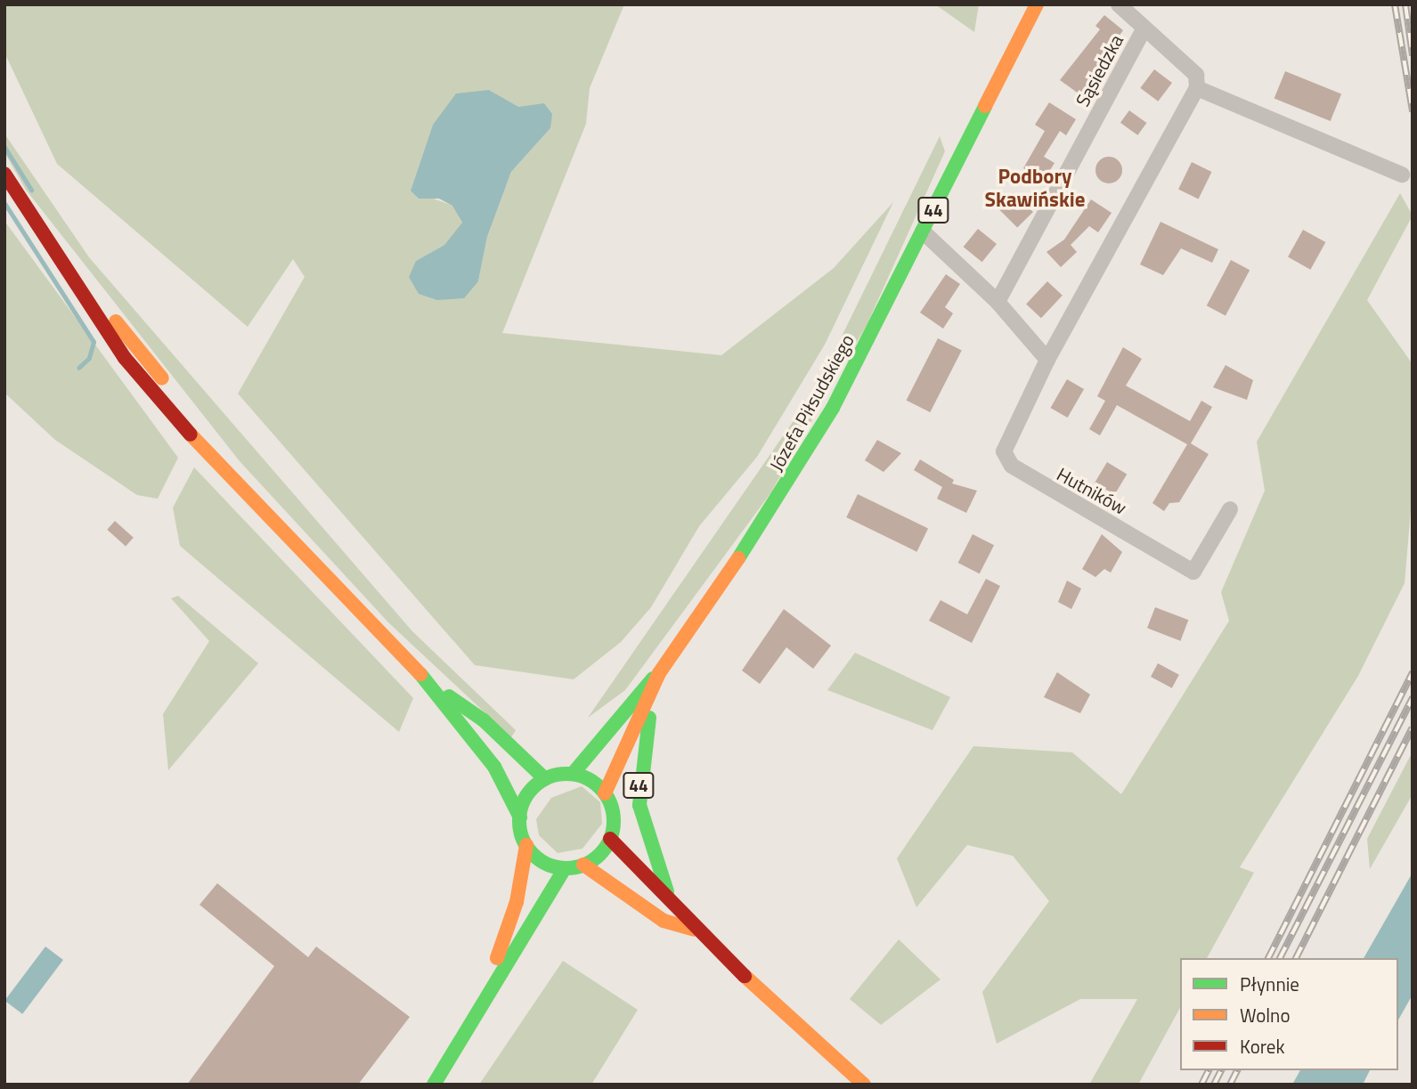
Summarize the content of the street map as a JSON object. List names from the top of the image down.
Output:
{
  "streets": {
    "main road": ["44", "Józefa Piłsudskiego"],
    "street": ["Sąsiedzka", "Hutników"]
  },
  "crossings": [
    ["Sąsiedzka", "Hutników"],
    ["44", "Józefa Piłsudskiego"]
  ],
  "districts": ["Podbory Skawińskie"],
  "legend": ["Płynnie", "Wolno", "Korek"]
}
